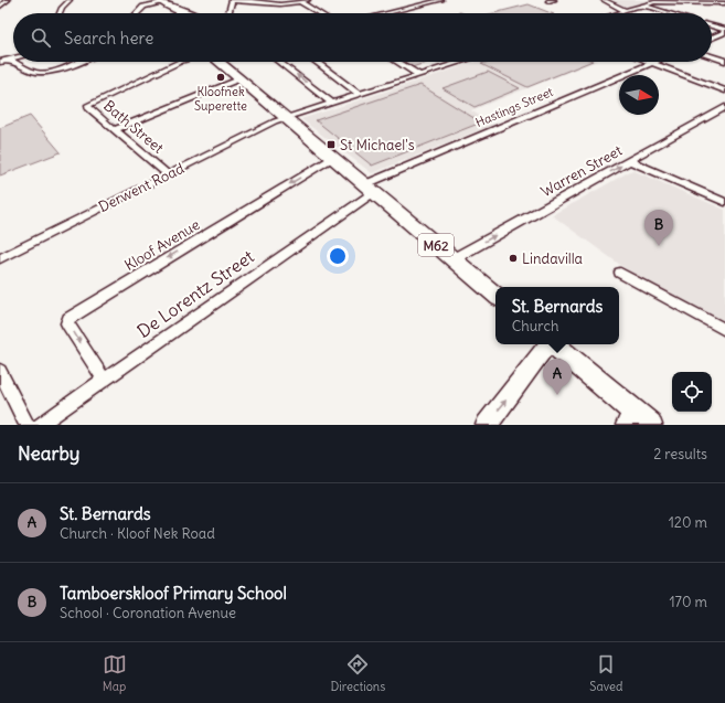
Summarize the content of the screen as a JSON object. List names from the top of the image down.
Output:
{
  "streets": {
    "main road": ["M62"],
    "street": [
      "Hastings Street",
      "Bath Street",
      "Warren Street",
      "Derwent Road",
      "Kloof Avenue",
      "De Lorentz Street"
    ]
  },
  "crossings": [
    ["Hastings Street", "M62"],
    ["Hastings Street", "De Lorentz Street"],
    ["Bath Street", "Derwent Road"],
    ["Warren Street", "M62"],
    ["Derwent Road", "M62"],
    ["Kloof Avenue", "M62"],
    ["Kloof Avenue", "De Lorentz Street"],
    ["M62", "De Lorentz Street"]
  ],
  "one_way": ["Warren Street", "Kloof Avenue"],
  "places": {
    "other": ["Kloofnek Superette", "Lindavilla"],
    "transit": ["St Michael's"]
  },
  "north": "right",
  "page": {
    "search": "Search here",
    "pins": ["B", "A"],
    "popup": ["St. Bernards", "Church"],
    "heading": ["Nearby", "2 results"],
    "list": [
      {
        "mark": "A",
        "name": "St. Bernards",
        "note": "Church · Kloof Nek Road",
        "value": "120 m"
      },
      {
        "mark": "B",
        "name": "Tamboerskloof Primary School",
        "note": "School · Coronation Avenue",
        "value": "170 m"
      }
    ],
    "nav": ["Map", "Directions", "Saved"]
  }
}
